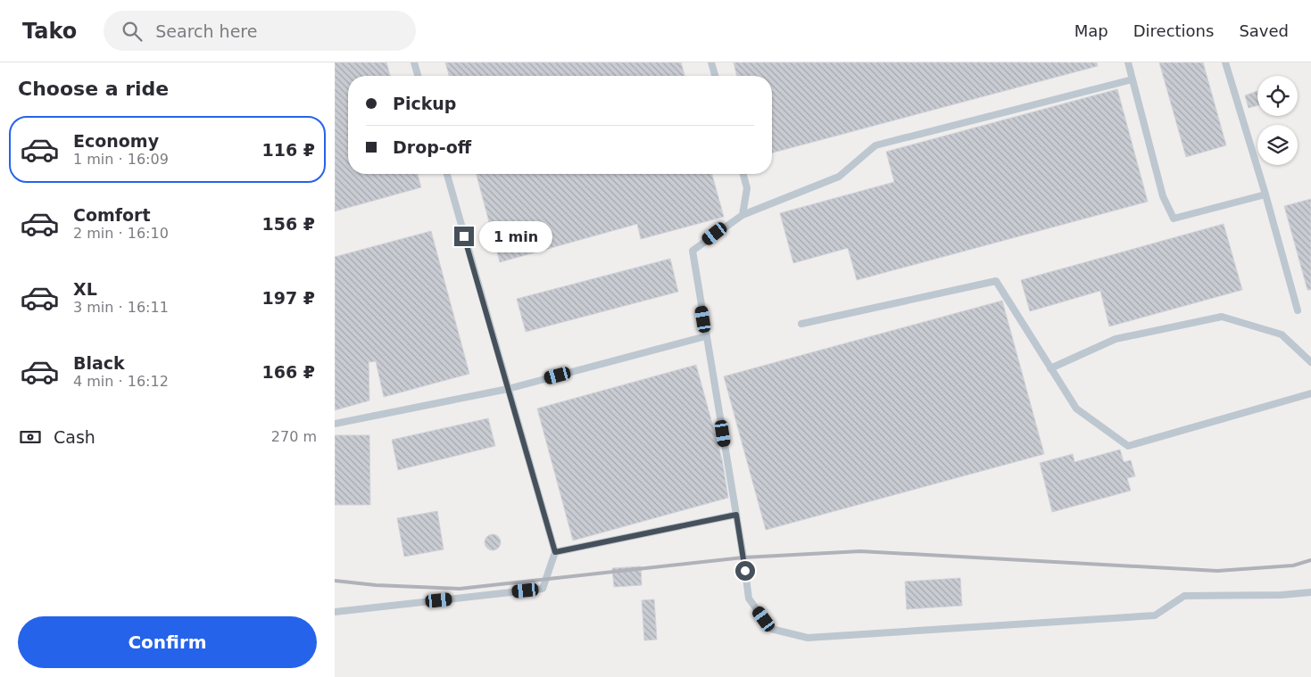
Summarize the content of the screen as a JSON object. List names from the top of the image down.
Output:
{
  "page": {
    "header": "Tako",
    "search": "Search here",
    "nav": ["Map", "Directions", "Saved"],
    "heading": "Choose a ride",
    "banner": ["Pickup", "Drop-off"],
    "list": [
      {
        "name": "Economy",
        "note": "1 min · 16:09",
        "value": "116 ₽"
      },
      {
        "name": "Comfort",
        "note": "2 min · 16:10",
        "value": "156 ₽"
      },
      {
        "name": "XL",
        "note": "3 min · 16:11",
        "value": "197 ₽"
      },
      {
        "name": "Black",
        "note": "4 min · 16:12",
        "value": "166 ₽"
      }
    ],
    "bubble": "1 min",
    "pay": ["Cash", "270 m"],
    "buttons": "Confirm"
  }
}
